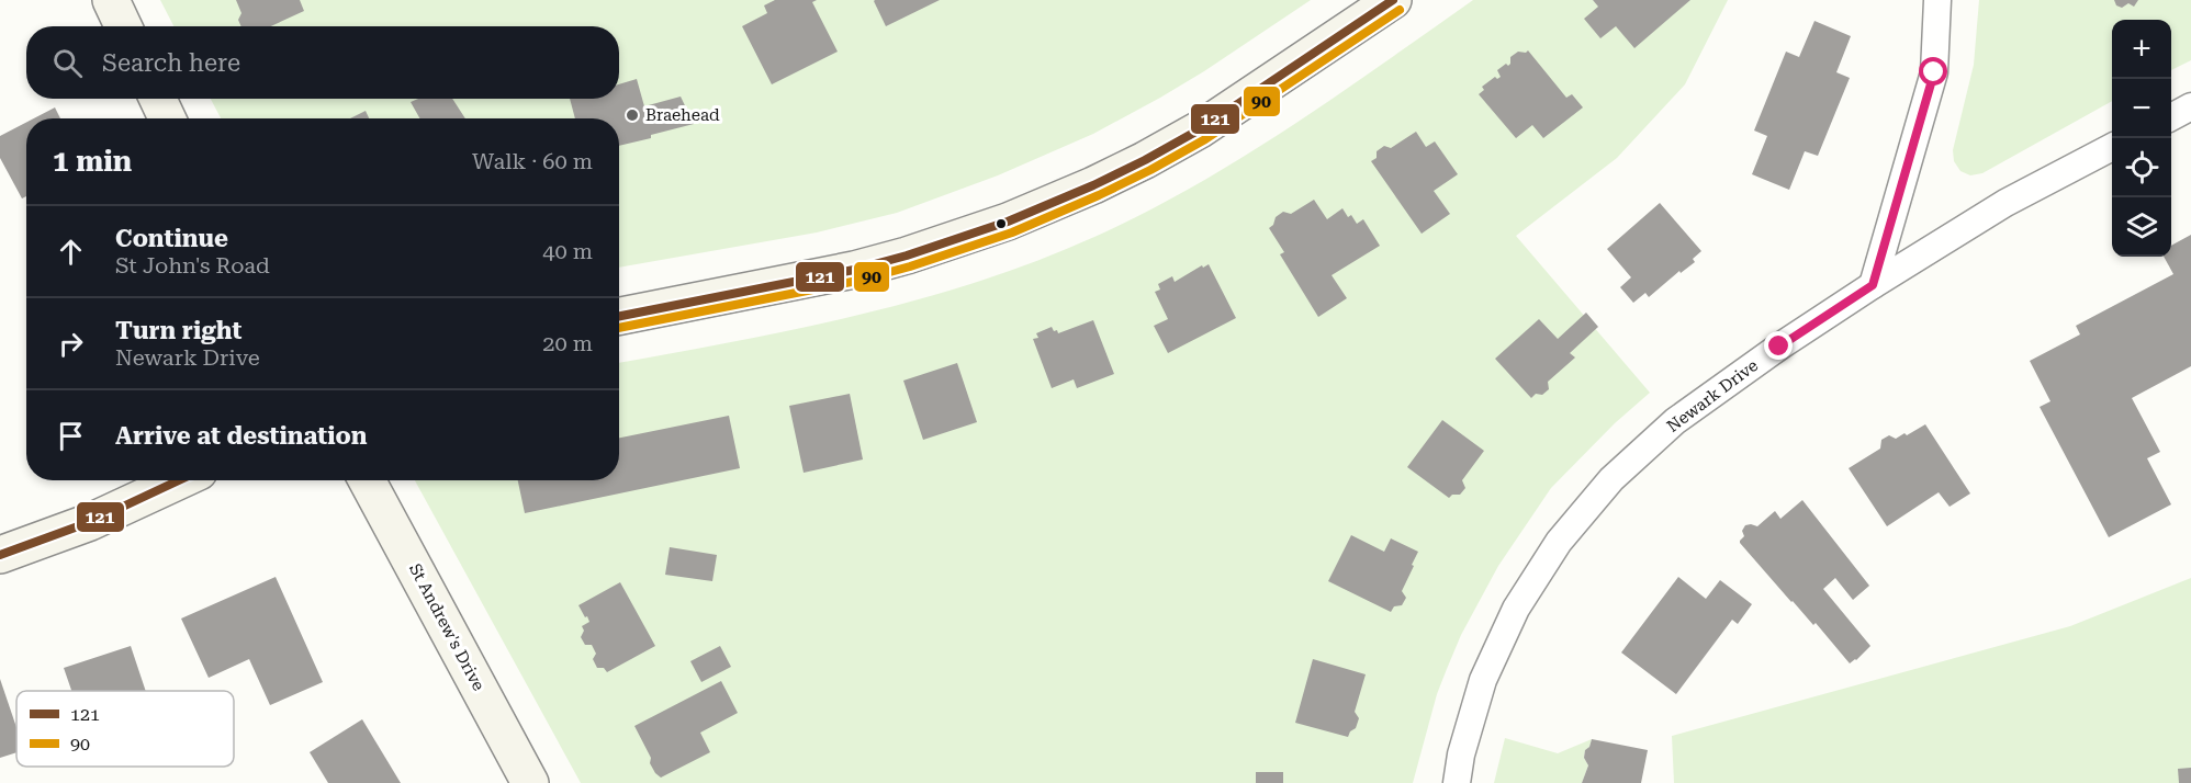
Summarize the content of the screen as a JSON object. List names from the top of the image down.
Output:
{
  "streets": {
    "street": ["Newark Drive", "St Andrew's Drive"]
  },
  "places": ["Braehead"],
  "lines": ["transit line 121", "transit line 90"],
  "legend": ["121", "90"],
  "page": {
    "map_buttons": ["+", "−"],
    "search": "Search here",
    "heading": ["1 min", "Walk · 60 m"],
    "list": [
      ["Continue", "St John's Road", "40 m"],
      ["Turn right", "Newark Drive", "20 m"],
      "Arrive at destination"
    ]
  }
}
